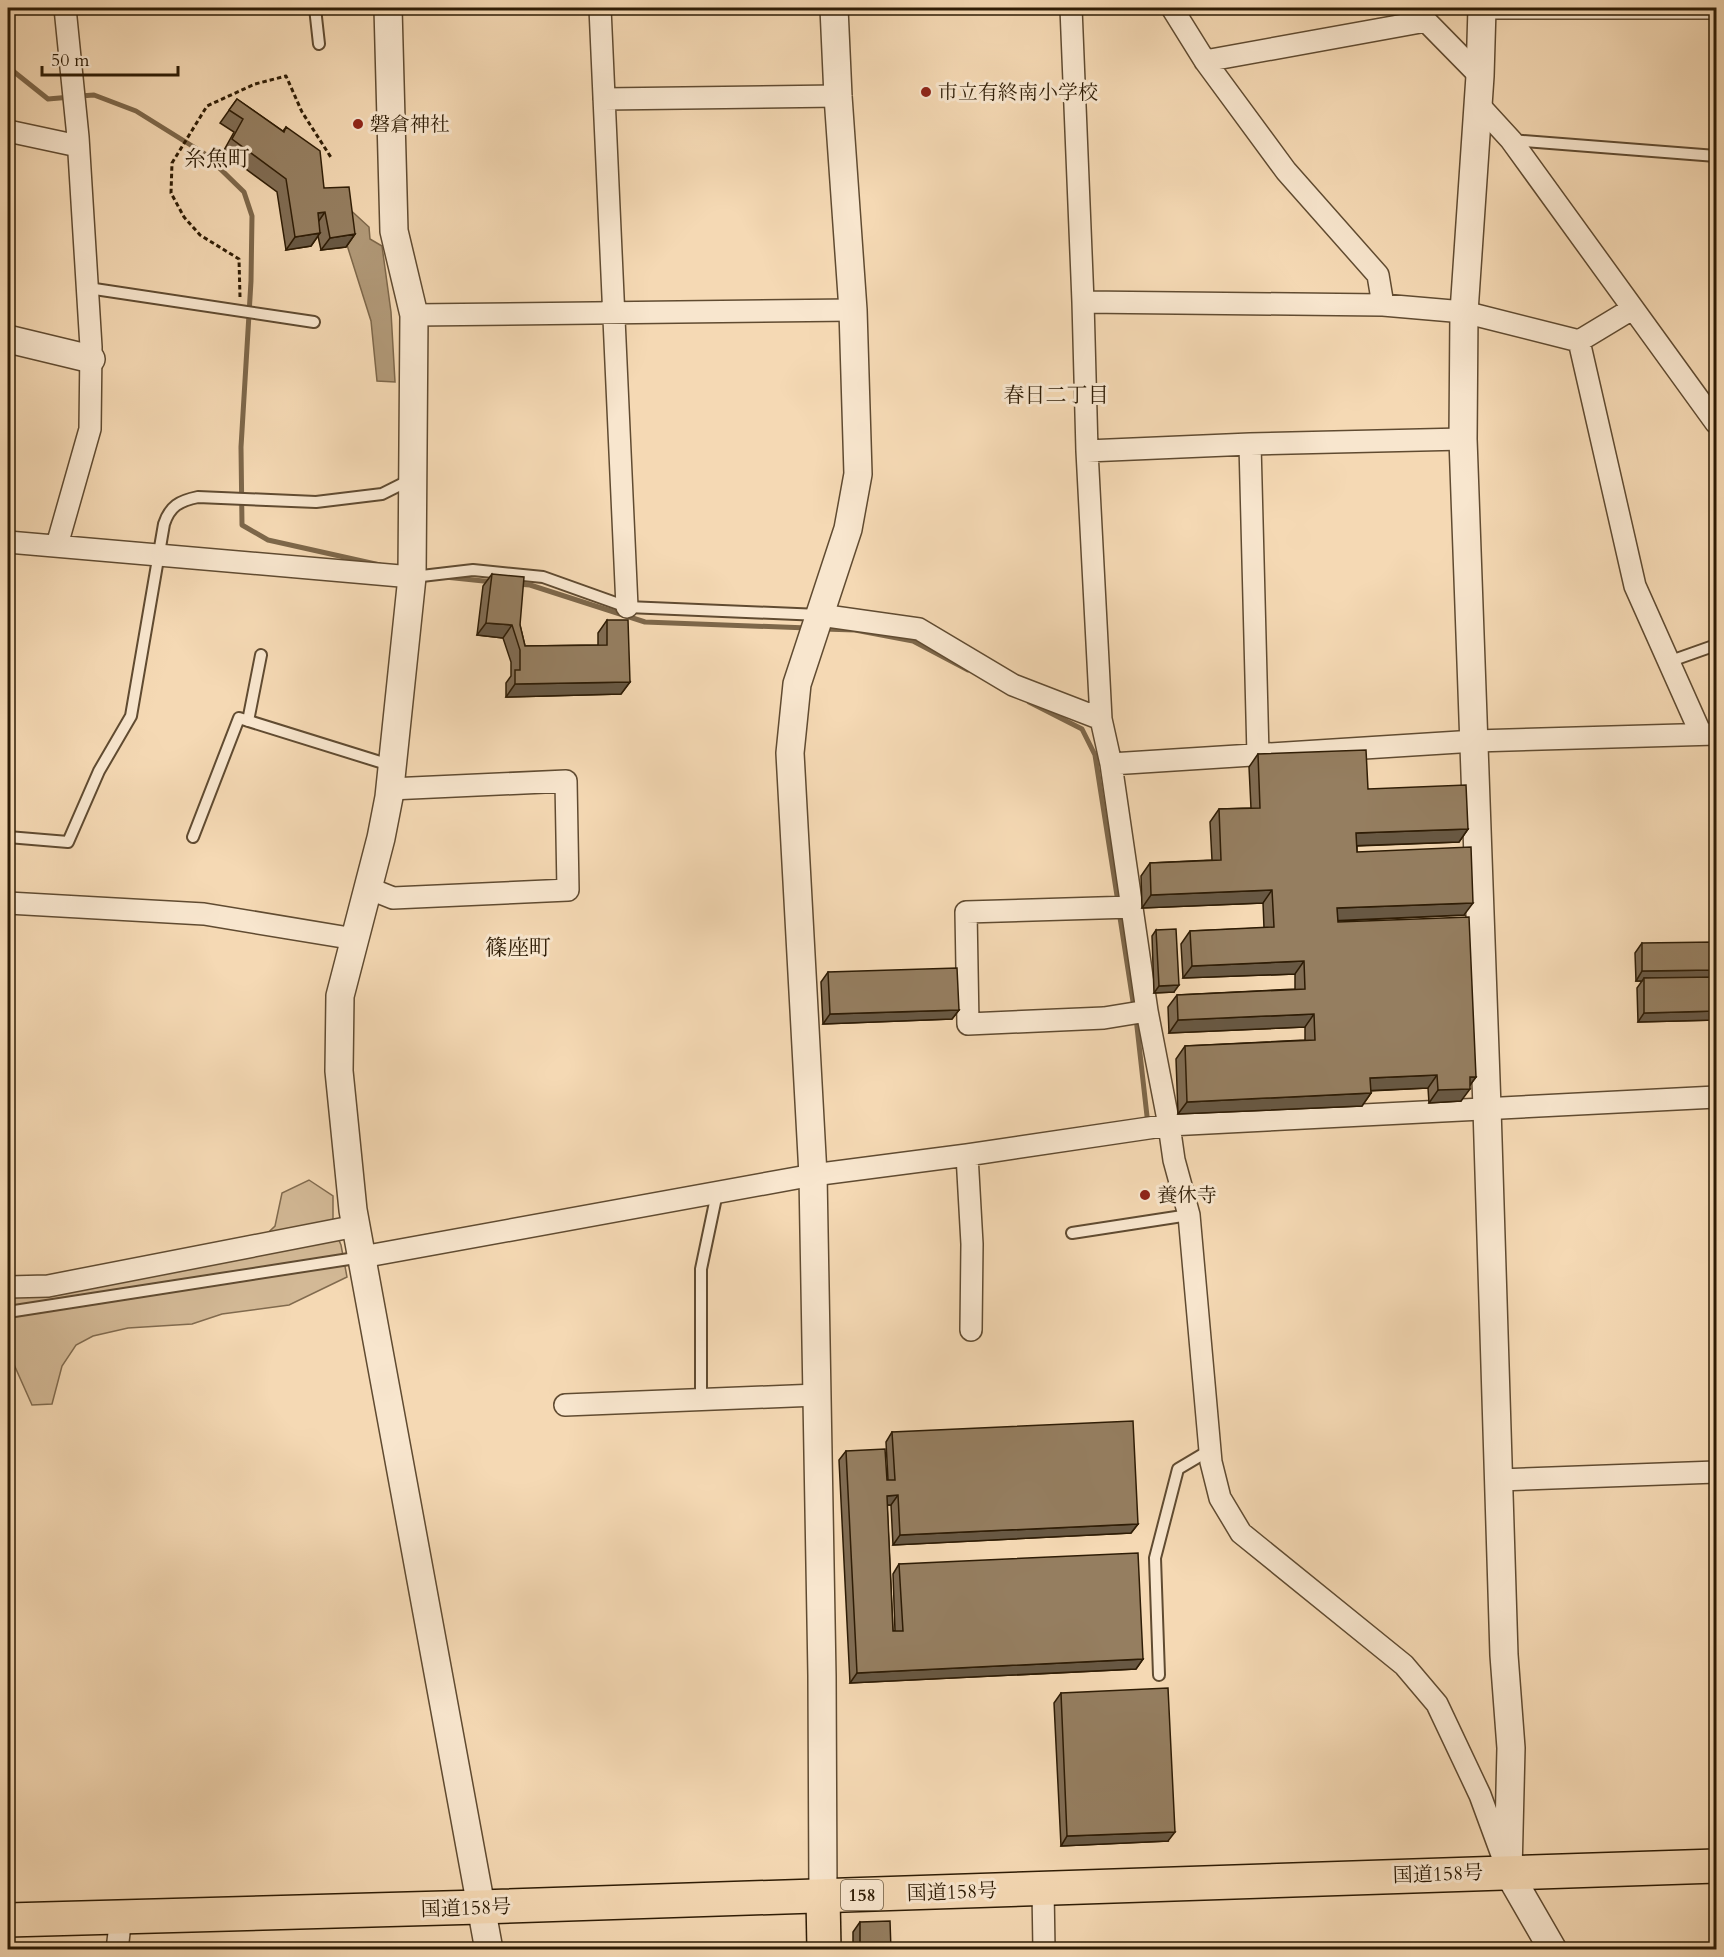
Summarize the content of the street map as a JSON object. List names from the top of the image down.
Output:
{
  "streets": {
    "main road": ["国道158号", "158"]
  },
  "districts": ["糸魚町", "春日二丁目", "篠座町"],
  "places": ["市立有終南小学校", "磐倉神社", "養休寺"],
  "scale_bar": "50 m"
}
